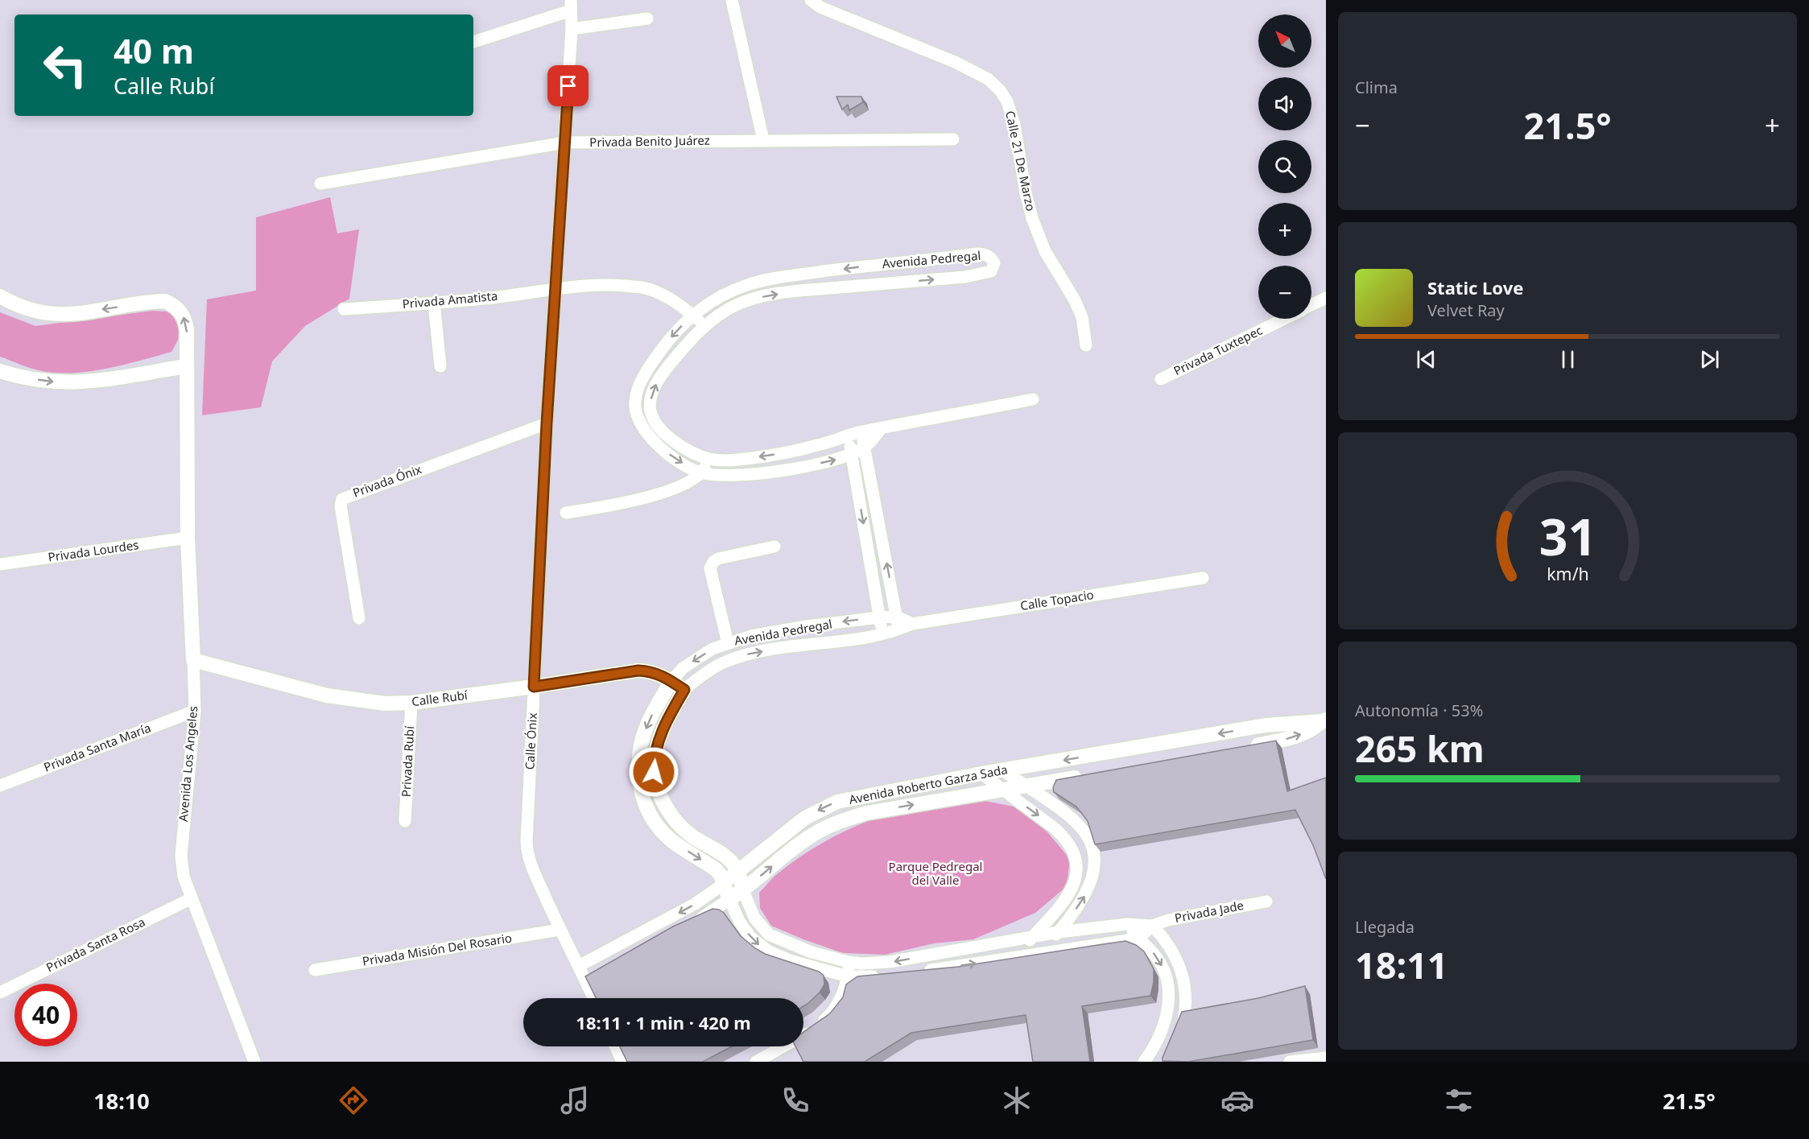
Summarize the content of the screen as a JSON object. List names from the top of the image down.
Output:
{
  "streets": {
    "street": [
      "Privada Benito Juárez",
      "Calle 21 De Marzo",
      "Avenida Pedregal",
      "Privada Amatista",
      "Privada Tuxtepec",
      "Privada Ónix",
      "Privada Lourdes",
      "Calle Topacio",
      "Calle Rubí",
      "Calle Ónix",
      "Privada Santa María",
      "Privada Rubí",
      "Avenida Los Angeles",
      "Avenida Roberto Garza Sada",
      "Privada Jade",
      "Privada Santa Rosa",
      "Privada Misión Del Rosario"
    ]
  },
  "crossings": [
    ["Privada Benito Juárez", "Calle Ónix"],
    ["Avenida Pedregal", "Privada Amatista"],
    ["Avenida Pedregal", "Calle Topacio"],
    ["Avenida Pedregal", "Calle Rubí"],
    ["Avenida Pedregal", "Avenida Roberto Garza Sada"],
    ["Avenida Pedregal", "Privada Jade"],
    ["Privada Amatista", "Calle Ónix"],
    ["Privada Ónix", "Calle Ónix"],
    ["Privada Lourdes", "Avenida Los Angeles"],
    ["Calle Rubí", "Calle Ónix"],
    ["Calle Rubí", "Privada Rubí"],
    ["Calle Rubí", "Avenida Los Angeles"],
    ["Calle Ónix", "Avenida Roberto Garza Sada"],
    ["Calle Ónix", "Privada Misión Del Rosario"],
    ["Privada Santa María", "Avenida Los Angeles"],
    ["Avenida Los Angeles", "Privada Santa Rosa"]
  ],
  "parks": ["Parque Pedregal del Valle"],
  "north": "top left",
  "page": {
    "tile": [
      "Clima",
      ["Autonomía · 53%", "265 km"],
      ["Llegada", "18:11"]
    ],
    "map_buttons": ["+", "−"],
    "turn": ["40 m", "Calle Rubí"],
    "heat": ["−", "21.5°", "+"],
    "song": ["Static Love", "Velvet Ray"],
    "limit": "40",
    "trip": "18:11 · 1 min · 420 m",
    "tabs": ["18:10", "21.5°"],
    "gauge": ["31", "km/h"]
  }
}
